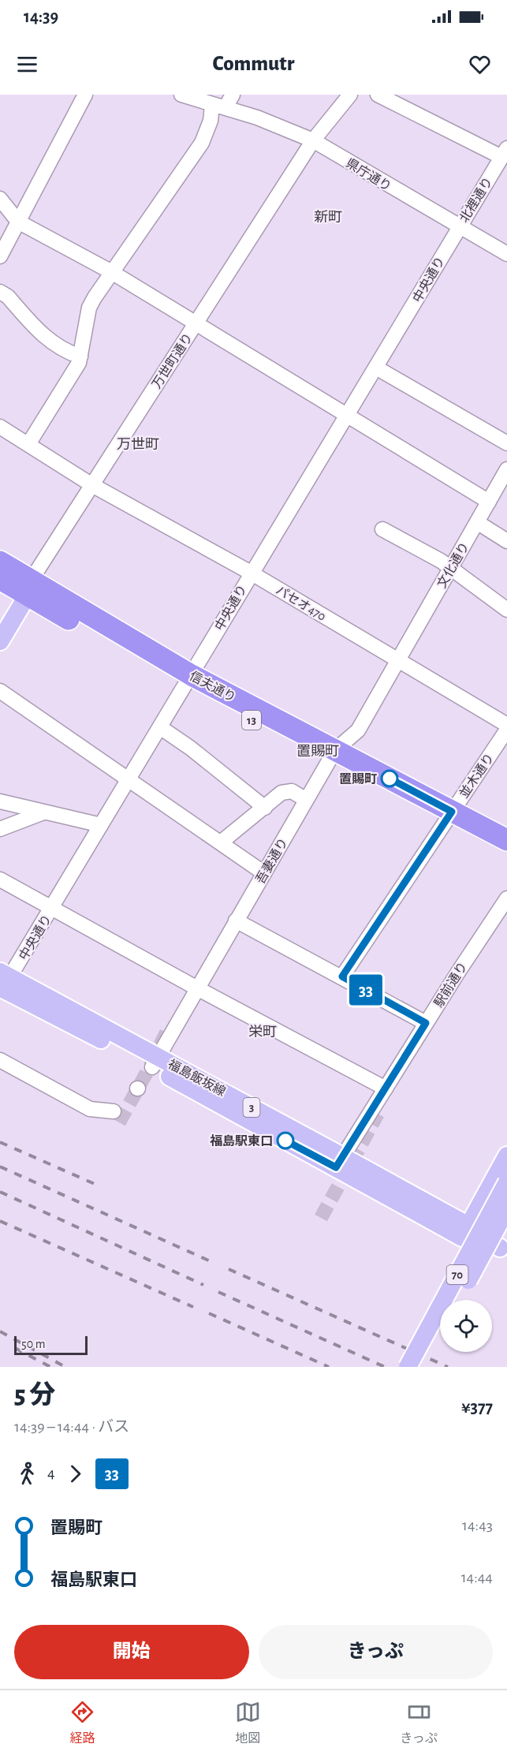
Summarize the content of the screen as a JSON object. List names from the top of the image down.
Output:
{
  "streets": {
    "highway": ["信夫通り", "13"],
    "main road": ["福島飯坂線", "3", "70"],
    "street": [
      "県庁通り",
      "北裡通り",
      "中央通り",
      "万世町通り",
      "文化通り",
      "パセオ470",
      "並木通り",
      "吾妻通り",
      "駅前通り"
    ]
  },
  "crossings": [
    ["県庁通り", "北裡通り"],
    ["県庁通り", "中央通り"],
    ["県庁通り", "万世町通り"],
    ["北裡通り", "中央通り"],
    ["中央通り", "パセオ470"],
    ["中央通り", "信夫通り"],
    ["中央通り", "福島飯坂線"],
    ["万世町通り", "パセオ470"],
    ["万世町通り", "信夫通り"],
    ["文化通り", "パセオ470"],
    ["文化通り", "吾妻通り"],
    ["パセオ470", "吾妻通り"],
    ["信夫通り", "並木通り"],
    ["信夫通り", "吾妻通り"],
    ["吾妻通り", "福島飯坂線"],
    ["駅前通り", "福島飯坂線"]
  ],
  "districts": [
    "新町",
    "万世町",
    "置賜町",
    "栄町"
  ],
  "places": ["置賜町", "福島駅東口"],
  "lines": ["bus line 33"],
  "scale_bar": "50 m",
  "page": {
    "status": "14:39",
    "header": "Commutr",
    "on_map": "33",
    "scale": "50 m",
    "heading": ["5 分", "14:39 – 14:44 · バス", "¥377"],
    "legs": ["4", "33"],
    "list": [
      {
        "name": "置賜町",
        "value": "14:43"
      },
      {
        "name": "福島駅東口",
        "value": "14:44"
      }
    ],
    "buttons": ["開始", "きっぷ"],
    "tabs": ["経路", "地図", "きっぷ"]
  }
}
